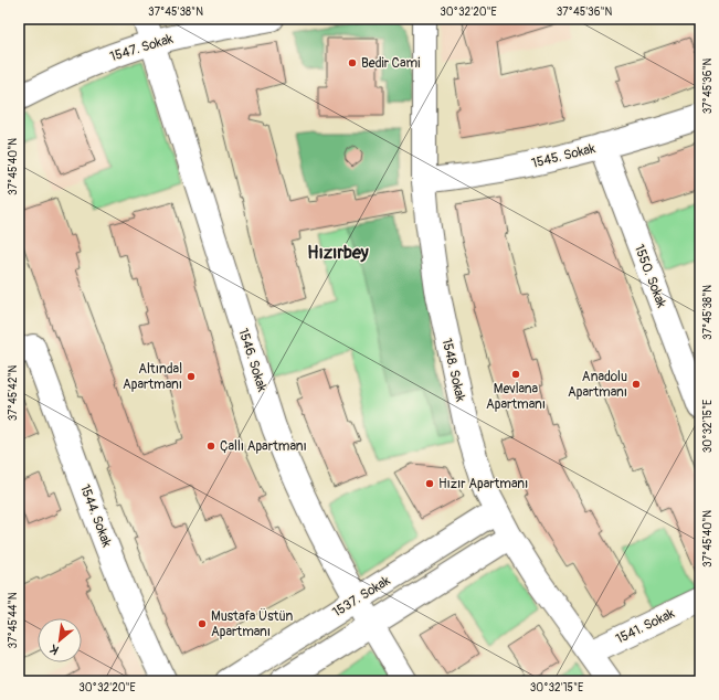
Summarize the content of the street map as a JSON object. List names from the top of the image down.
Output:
{
  "streets": {
    "street": [
      "1547. Sokak",
      "1545. Sokak",
      "1550. Sokak",
      "1546. Sokak",
      "1548. Sokak",
      "1544. Sokak",
      "1537. Sokak",
      "1541. Sokak"
    ]
  },
  "crossings": [
    ["1547. Sokak", "1546. Sokak"],
    ["1545. Sokak", "1550. Sokak"],
    ["1545. Sokak", "1548. Sokak"],
    ["1546. Sokak", "1537. Sokak"],
    ["1548. Sokak", "1537. Sokak"],
    ["1548. Sokak", "1541. Sokak"]
  ],
  "districts": ["Hızırbey"],
  "places": [
    "Bedir Cami",
    "Mevlana Apartmanı",
    "Altındal Apartmanı",
    "Anadolu Apartmanı",
    "Çallı Apartmanı",
    "Hızır Apartmanı",
    "Mustafa Üstün Apartmanı"
  ],
  "north": "bottom left",
  "coordinates": [
    "37°45'38\"N",
    "30°32'20\"E",
    "37°45'36\"N",
    "37°45'40\"N",
    "37°45'42\"N",
    "30°32'15\"E",
    "37°45'44\"N"
  ]
}
